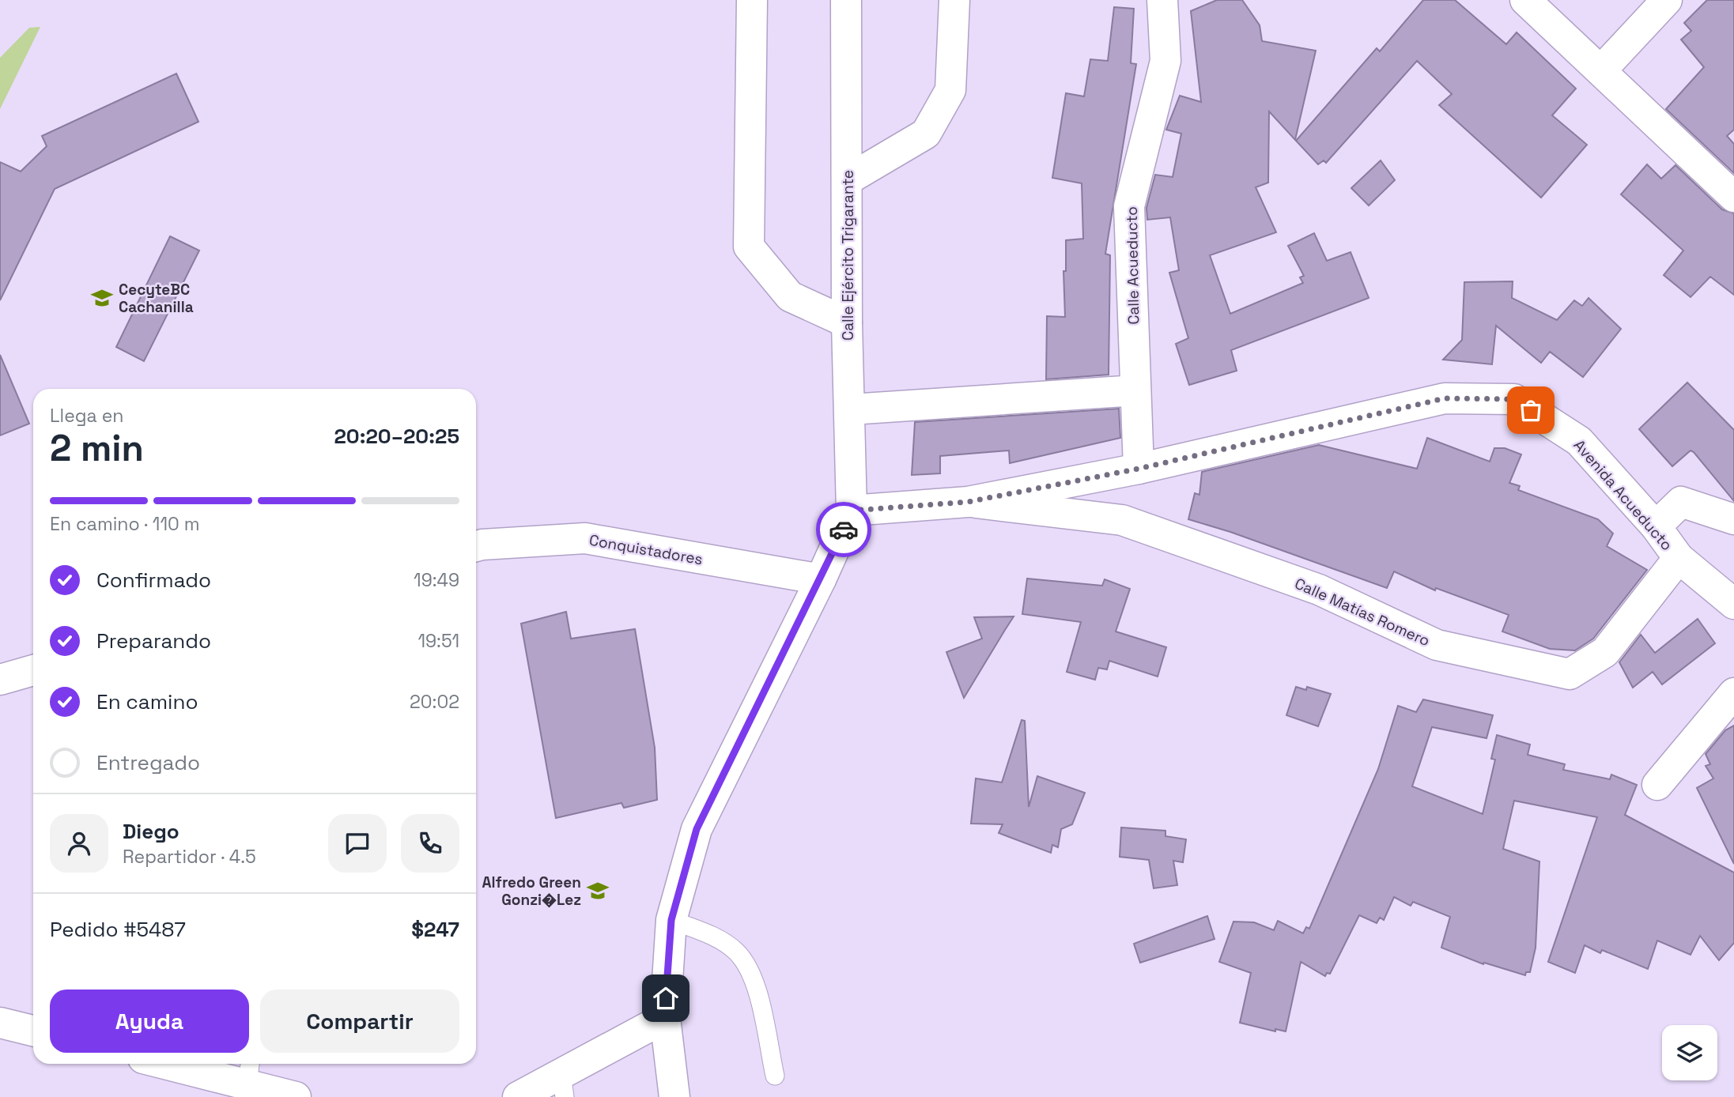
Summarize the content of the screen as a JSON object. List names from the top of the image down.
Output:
{
  "streets": {
    "street": [
      "Calle Ejército Trigarante",
      "Calle Acueducto",
      "Avenida Acueducto",
      "Conquistadores",
      "Calle Matías Romero"
    ]
  },
  "crossings": [
    ["Calle Ejército Trigarante", "Avenida Acueducto"],
    ["Calle Acueducto", "Avenida Acueducto"],
    ["Avenida Acueducto", "Calle Matías Romero"]
  ],
  "places": {
    "school or university": ["CecyteBC Cachanilla", "Alfredo Green Gonzi�Lez"]
  },
  "page": {
    "heading": ["2 min", "Llega en", "20:20–20:25"],
    "panel": [
      "Diego",
      "Repartidor · 4.5",
      "Pedido #5487",
      "$247"
    ],
    "bar": "En camino · 110 m",
    "list": [
      ["Confirmado", "19:49"],
      ["Preparando", "19:51"],
      ["En camino", "20:02"],
      "Entregado"
    ],
    "buttons": ["Ayuda", "Compartir"]
  }
}
